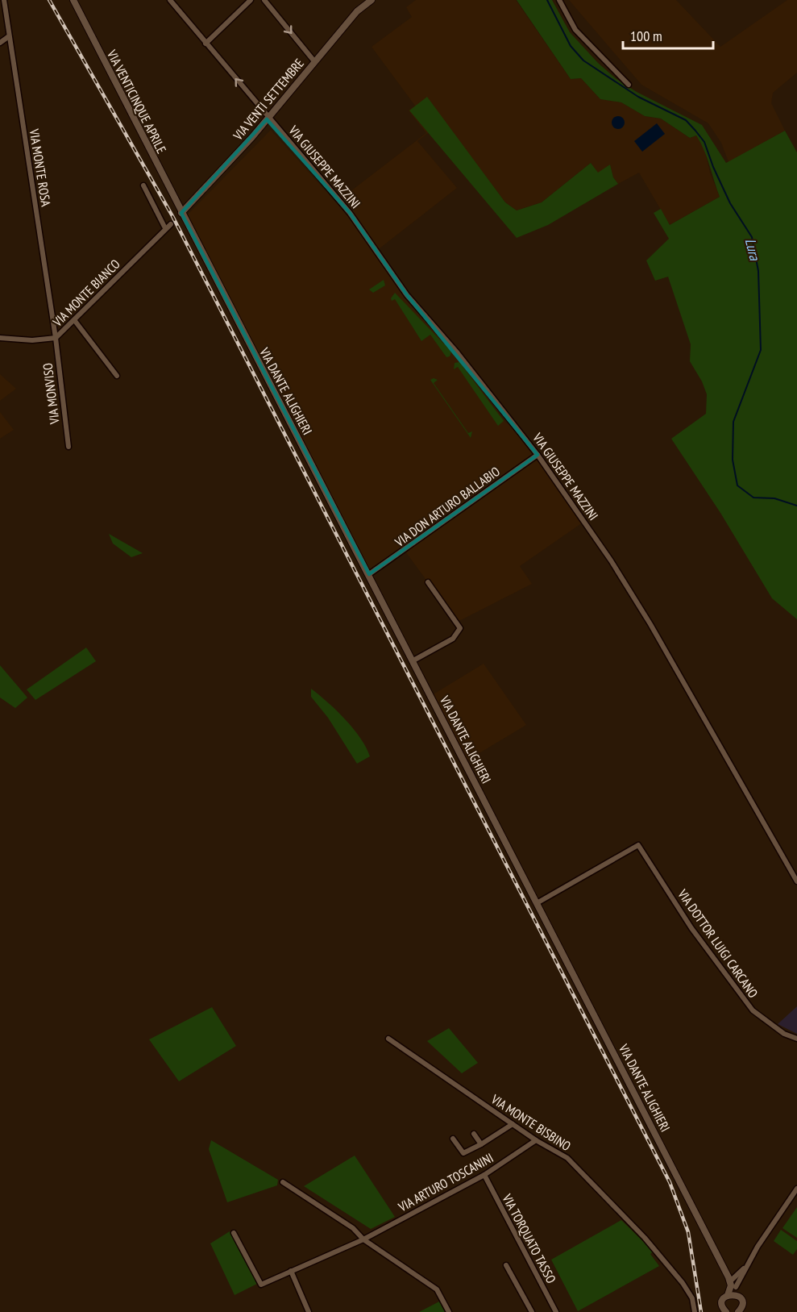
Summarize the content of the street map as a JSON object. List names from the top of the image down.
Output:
{
  "streets": {
    "street": [
      "VIA VENTI SETTEMBRE",
      "VIA VENTICINQUE APRILE",
      "VIA GIUSEPPE MAZZINI",
      "VIA MONTE ROSA",
      "VIA MONTE BIANCO",
      "VIA DANTE ALIGHIERI",
      "VIA MONVISO",
      "VIA DON ARTURO BALLABIO",
      "VIA DOTTOR LUIGI CARCANO",
      "VIA MONTE BISBINO",
      "VIA ARTURO TOSCANINI",
      "VIA TORQUATO TASSO"
    ]
  },
  "crossings": [
    ["VIA VENTI SETTEMBRE", "VIA VENTICINQUE APRILE"],
    ["VIA VENTI SETTEMBRE", "VIA GIUSEPPE MAZZINI"],
    ["VIA VENTI SETTEMBRE", "VIA DANTE ALIGHIERI"],
    ["VIA VENTICINQUE APRILE", "VIA DANTE ALIGHIERI"],
    ["VIA GIUSEPPE MAZZINI", "VIA DON ARTURO BALLABIO"],
    ["VIA MONTE ROSA", "VIA MONTE BIANCO"],
    ["VIA MONTE ROSA", "VIA MONVISO"],
    ["VIA MONTE BIANCO", "VIA MONVISO"],
    ["VIA DANTE ALIGHIERI", "VIA DON ARTURO BALLABIO"],
    ["VIA DANTE ALIGHIERI", "VIA DOTTOR LUIGI CARCANO"],
    ["VIA MONTE BISBINO", "VIA ARTURO TOSCANINI"],
    ["VIA ARTURO TOSCANINI", "VIA TORQUATO TASSO"]
  ],
  "water": ["Lura"],
  "scale_bar": "100 m"
}
